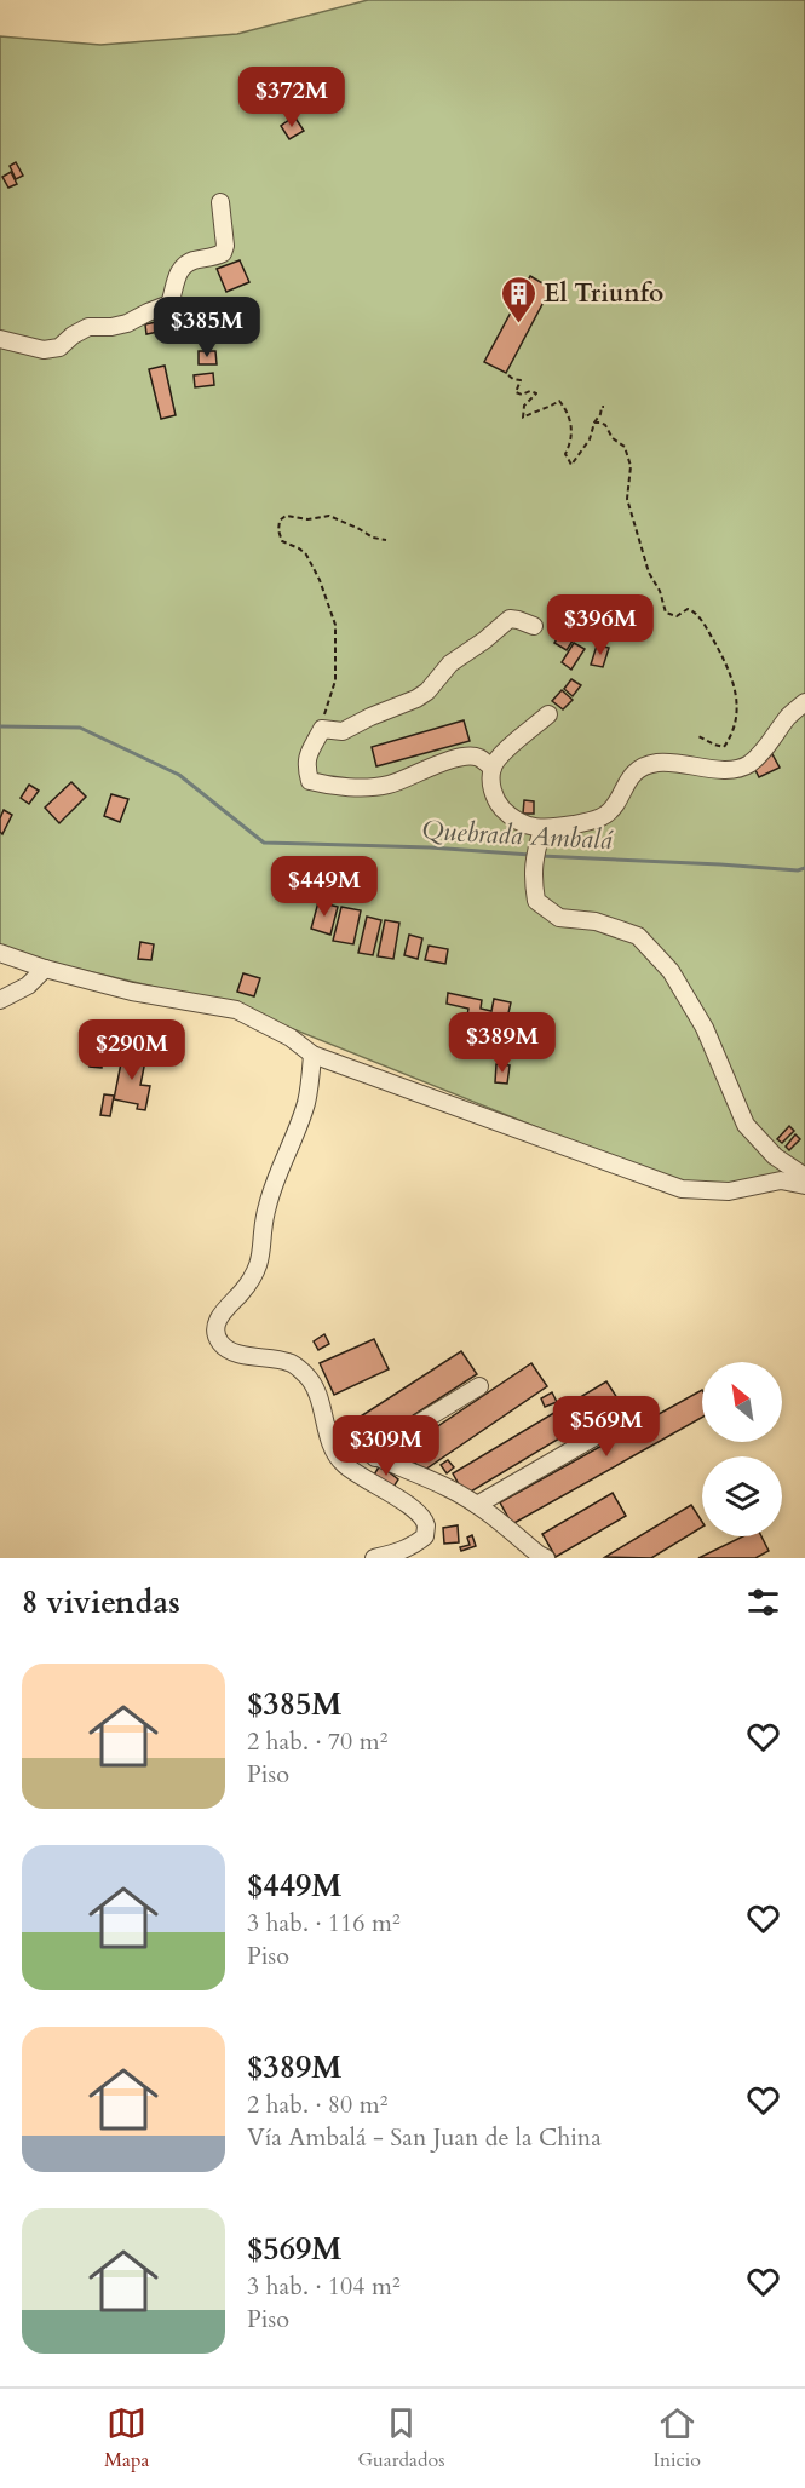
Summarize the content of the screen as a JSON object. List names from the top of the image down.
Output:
{
  "water": ["Quebrada Ambalá"],
  "places": {
    "building": ["El Triunfo"]
  },
  "north": "top left",
  "page": {
    "price": [
      "$372M",
      "$385M",
      "$396M",
      "$449M",
      "$389M",
      "$290M",
      "$569M",
      "$309M"
    ],
    "heading": "8 viviendas",
    "list": [
      {
        "name": "$385M",
        "note": "2 hab. · 70 m² · Piso"
      },
      {
        "name": "$449M",
        "note": "3 hab. · 116 m² · Piso"
      },
      {
        "name": "$389M",
        "note": "2 hab. · 80 m² · Vía Ambalá - San Juan de la China"
      },
      {
        "name": "$569M",
        "note": "3 hab. · 104 m² · Piso"
      }
    ],
    "tabs": ["Mapa", "Guardados", "Inicio"]
  }
}
